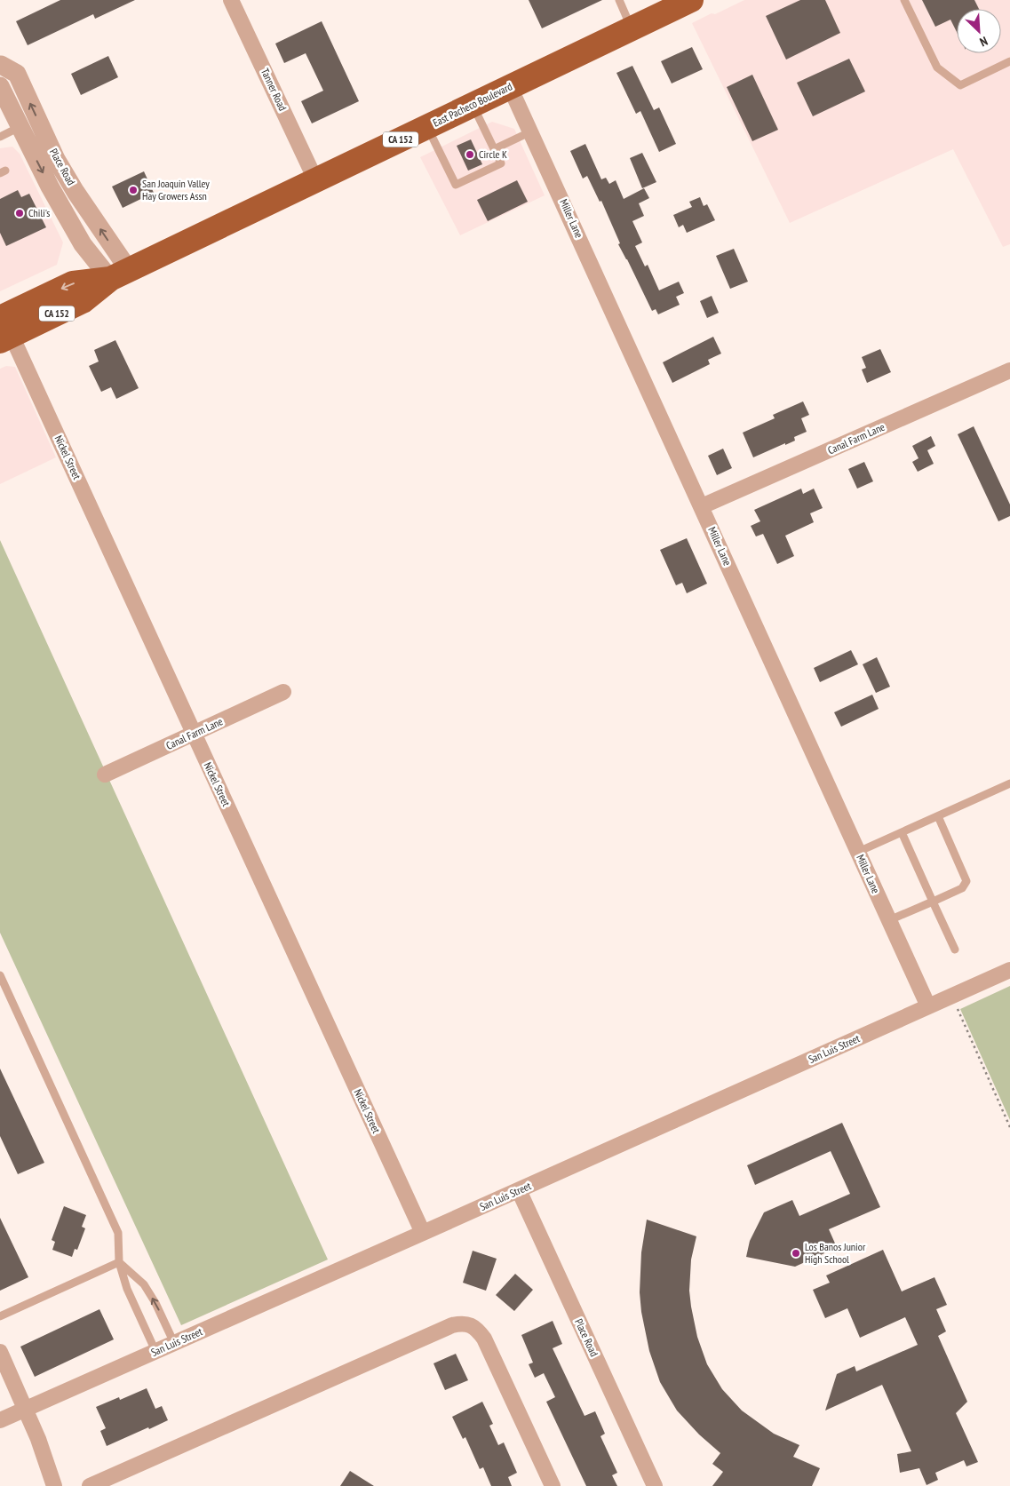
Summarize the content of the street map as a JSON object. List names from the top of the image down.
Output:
{
  "streets": {
    "highway": ["East Pacheco Boulevard", "CA 152"],
    "street": [
      "Tanner Road",
      "Place Road",
      "Miller Lane",
      "Canal Farm Lane",
      "Nickel Street",
      "San Luis Street"
    ]
  },
  "crossings": [
    ["Tanner Road", "East Pacheco Boulevard"],
    ["East Pacheco Boulevard", "Place Road"],
    ["East Pacheco Boulevard", "Miller Lane"],
    ["East Pacheco Boulevard", "Nickel Street"],
    ["Place Road", "San Luis Street"],
    ["Miller Lane", "Canal Farm Lane"],
    ["Miller Lane", "San Luis Street"],
    ["Canal Farm Lane", "Nickel Street"],
    ["Nickel Street", "San Luis Street"]
  ],
  "places": [
    "Circle K",
    "San Joaquin Valley Hay Growers Assn",
    "Chili's",
    "Los Banos Junior High School"
  ],
  "north": "bottom right"
}
